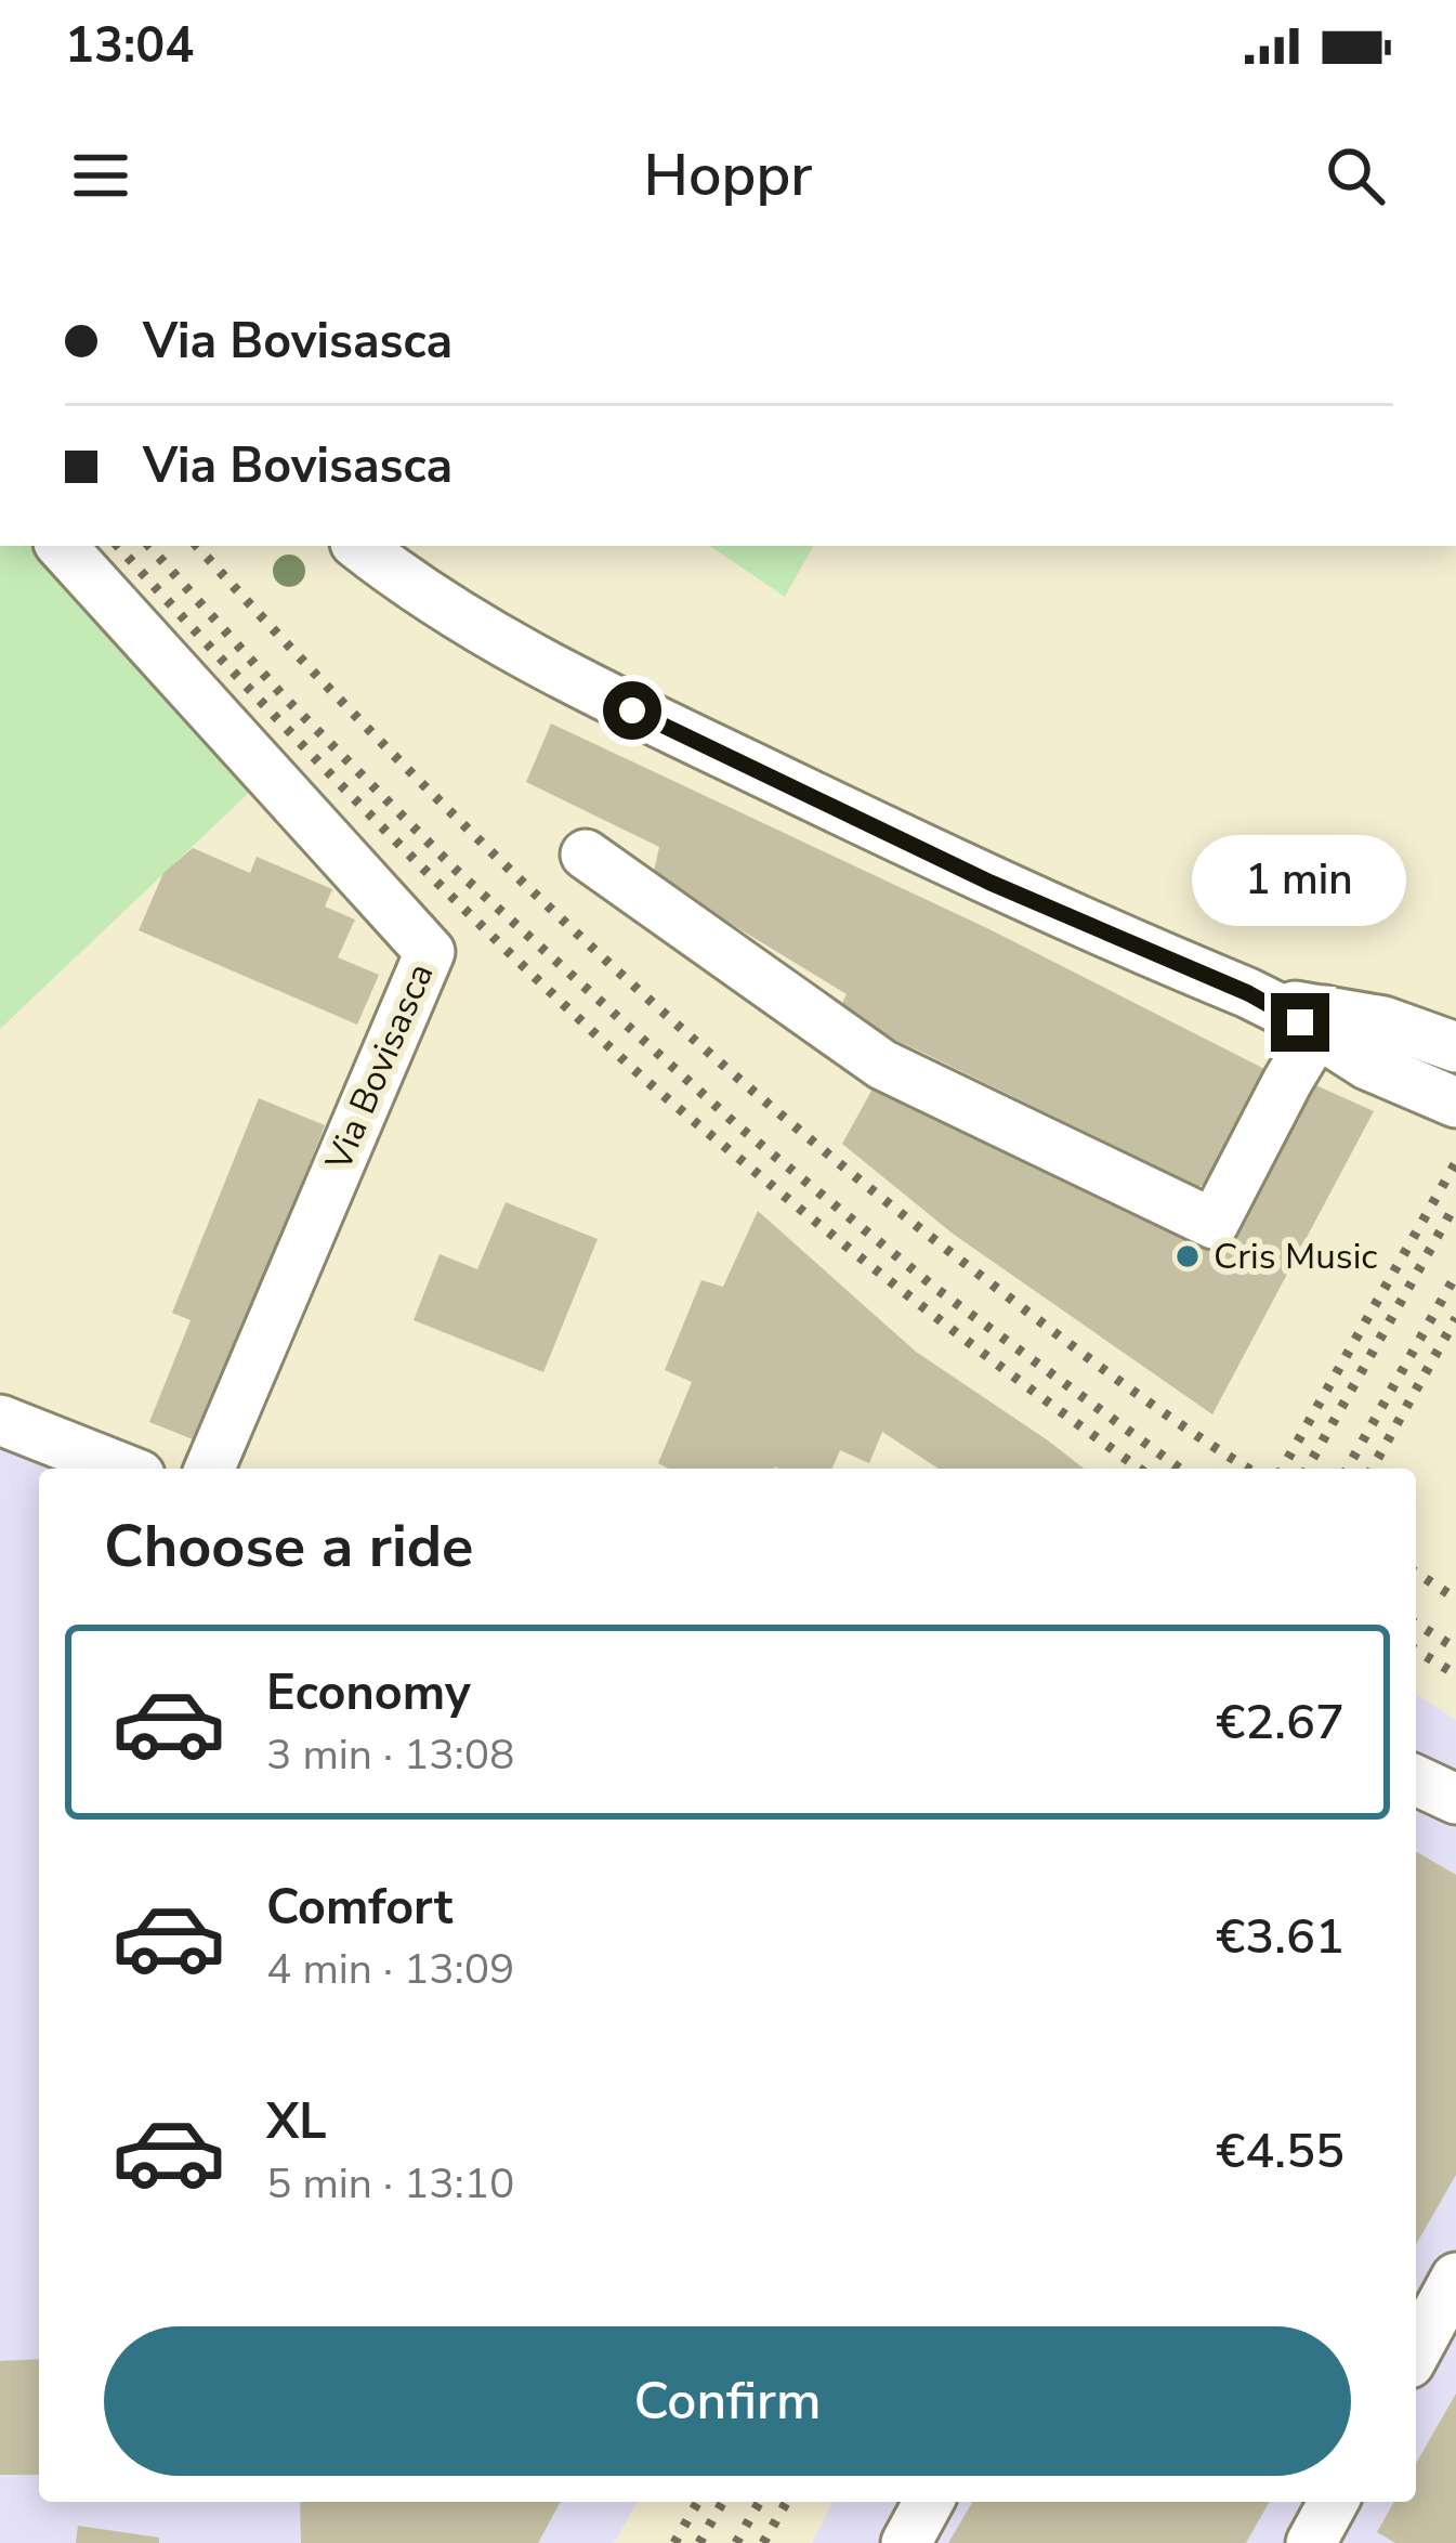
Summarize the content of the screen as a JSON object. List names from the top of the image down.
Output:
{
  "streets": {
    "street": ["Via Bovisasca"]
  },
  "places": ["Cris Music"],
  "page": {
    "status": "13:04",
    "header": "Hoppr",
    "banner": ["Via Bovisasca", "Via Bovisasca"],
    "bubble": "1 min",
    "heading": "Choose a ride",
    "list": [
      {
        "name": "Economy",
        "note": "3 min · 13:08",
        "value": "€2.67"
      },
      {
        "name": "Comfort",
        "note": "4 min · 13:09",
        "value": "€3.61"
      },
      {
        "name": "XL",
        "note": "5 min · 13:10",
        "value": "€4.55"
      }
    ],
    "buttons": "Confirm"
  }
}
